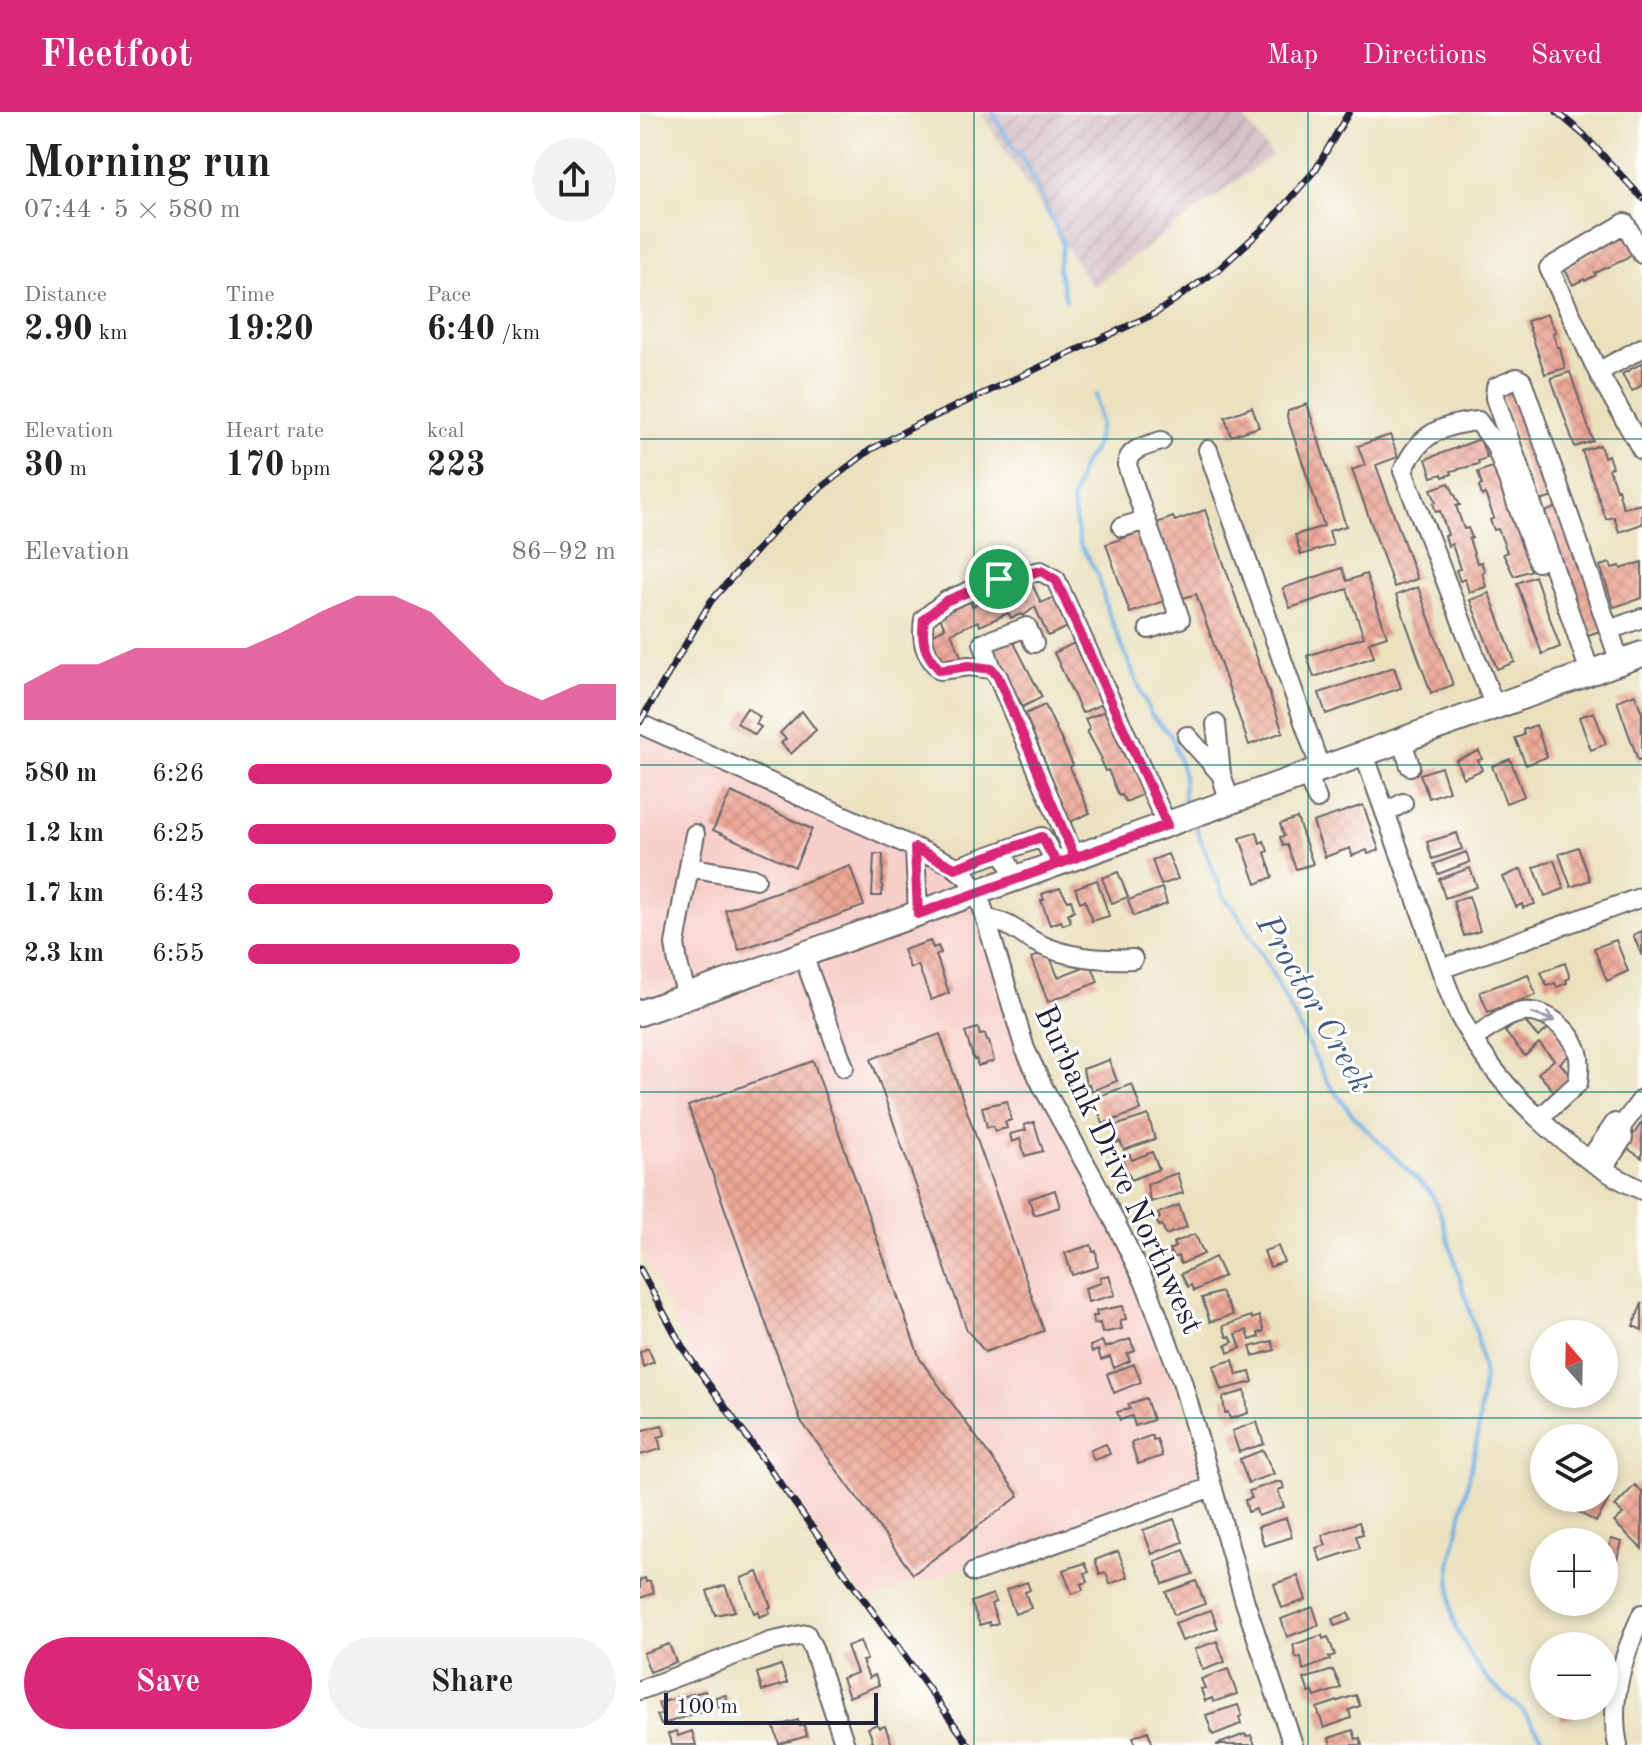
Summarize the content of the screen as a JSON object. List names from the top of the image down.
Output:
{
  "streets": {
    "street": ["Burbank Drive Northwest"]
  },
  "water": ["Proctor Creek"],
  "scale_bar": "100 m",
  "north": "top",
  "page": {
    "header": "Fleetfoot",
    "nav": ["Map", "Directions", "Saved"],
    "heading": ["Morning run", "07:44 · 5 × 580 m"],
    "stats": [
      ["Distance", "2.90 km"],
      ["Time", "19:20"],
      ["Pace", "6:40 /km"],
      ["Elevation", "30 m"],
      ["Heart rate", "170 bpm"],
      ["kcal", "223"]
    ],
    "chart": ["Elevation", "86–92 m"],
    "list": [
      {
        "name": "580 m",
        "note": "6:26"
      },
      {
        "name": "1.2 km",
        "note": "6:25"
      },
      {
        "name": "1.7 km",
        "note": "6:43"
      },
      {
        "name": "2.3 km",
        "note": "6:55"
      }
    ],
    "map_buttons": ["+", "−"],
    "buttons": ["Save", "Share"],
    "scale": "100 m"
  }
}
